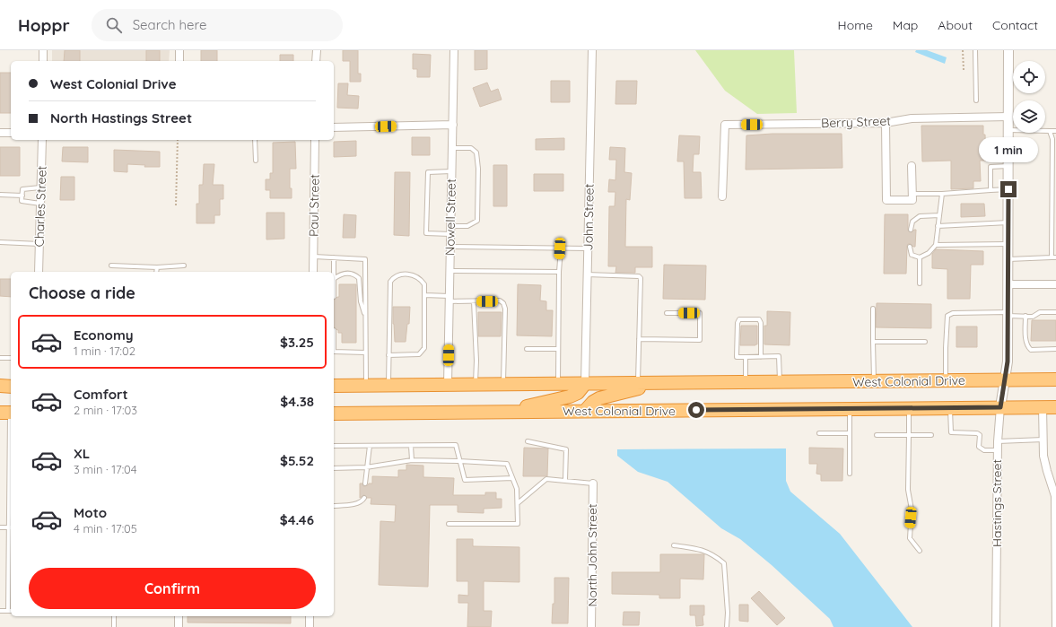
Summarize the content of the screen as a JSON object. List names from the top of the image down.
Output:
{
  "streets": {
    "highway": ["West Colonial Drive"],
    "street": [
      "Berry Street",
      "Paul Street",
      "Charles Street",
      "Nowell Street",
      "John Street",
      "Hastings Street",
      "North John Street"
    ]
  },
  "crossings": [
    ["Berry Street", "Hastings Street"],
    ["Nowell Street", "West Colonial Drive"],
    ["John Street", "West Colonial Drive"],
    ["West Colonial Drive", "Hastings Street"]
  ],
  "page": {
    "header": "Hoppr",
    "search": "Search here",
    "nav": [
      "Home",
      "Map",
      "About",
      "Contact"
    ],
    "banner": ["West Colonial Drive", "North Hastings Street"],
    "bubble": "1 min",
    "heading": "Choose a ride",
    "list": [
      {
        "name": "Economy",
        "note": "1 min · 17:02",
        "value": "$3.25"
      },
      {
        "name": "Comfort",
        "note": "2 min · 17:03",
        "value": "$4.38"
      },
      {
        "name": "XL",
        "note": "3 min · 17:04",
        "value": "$5.52"
      },
      {
        "name": "Moto",
        "note": "4 min · 17:05",
        "value": "$4.46"
      }
    ],
    "buttons": "Confirm"
  }
}
